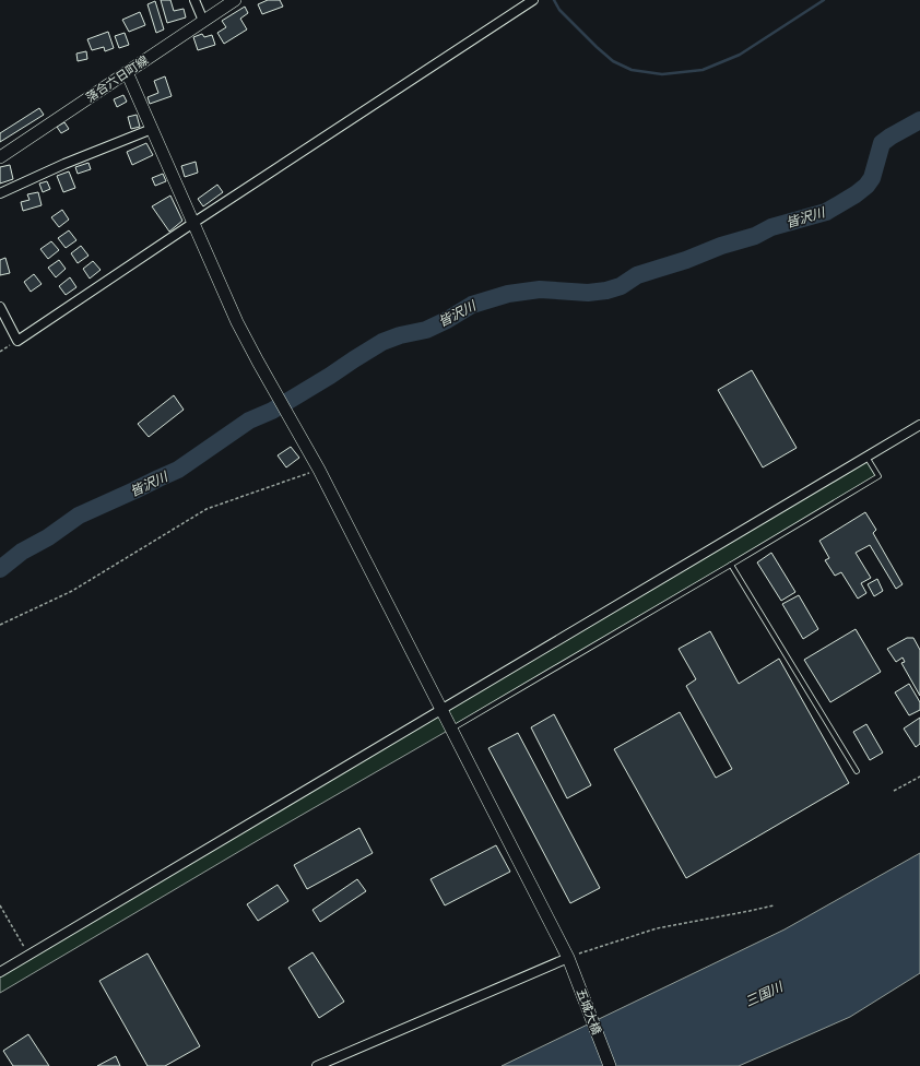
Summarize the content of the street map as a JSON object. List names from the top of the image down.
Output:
{
  "streets": {
    "street": ["落合六日町線", "五城大橋"]
  },
  "crossings": [
    ["落合六日町線", "五城大橋"]
  ],
  "water": ["皆沢川", "三国川"]
}
